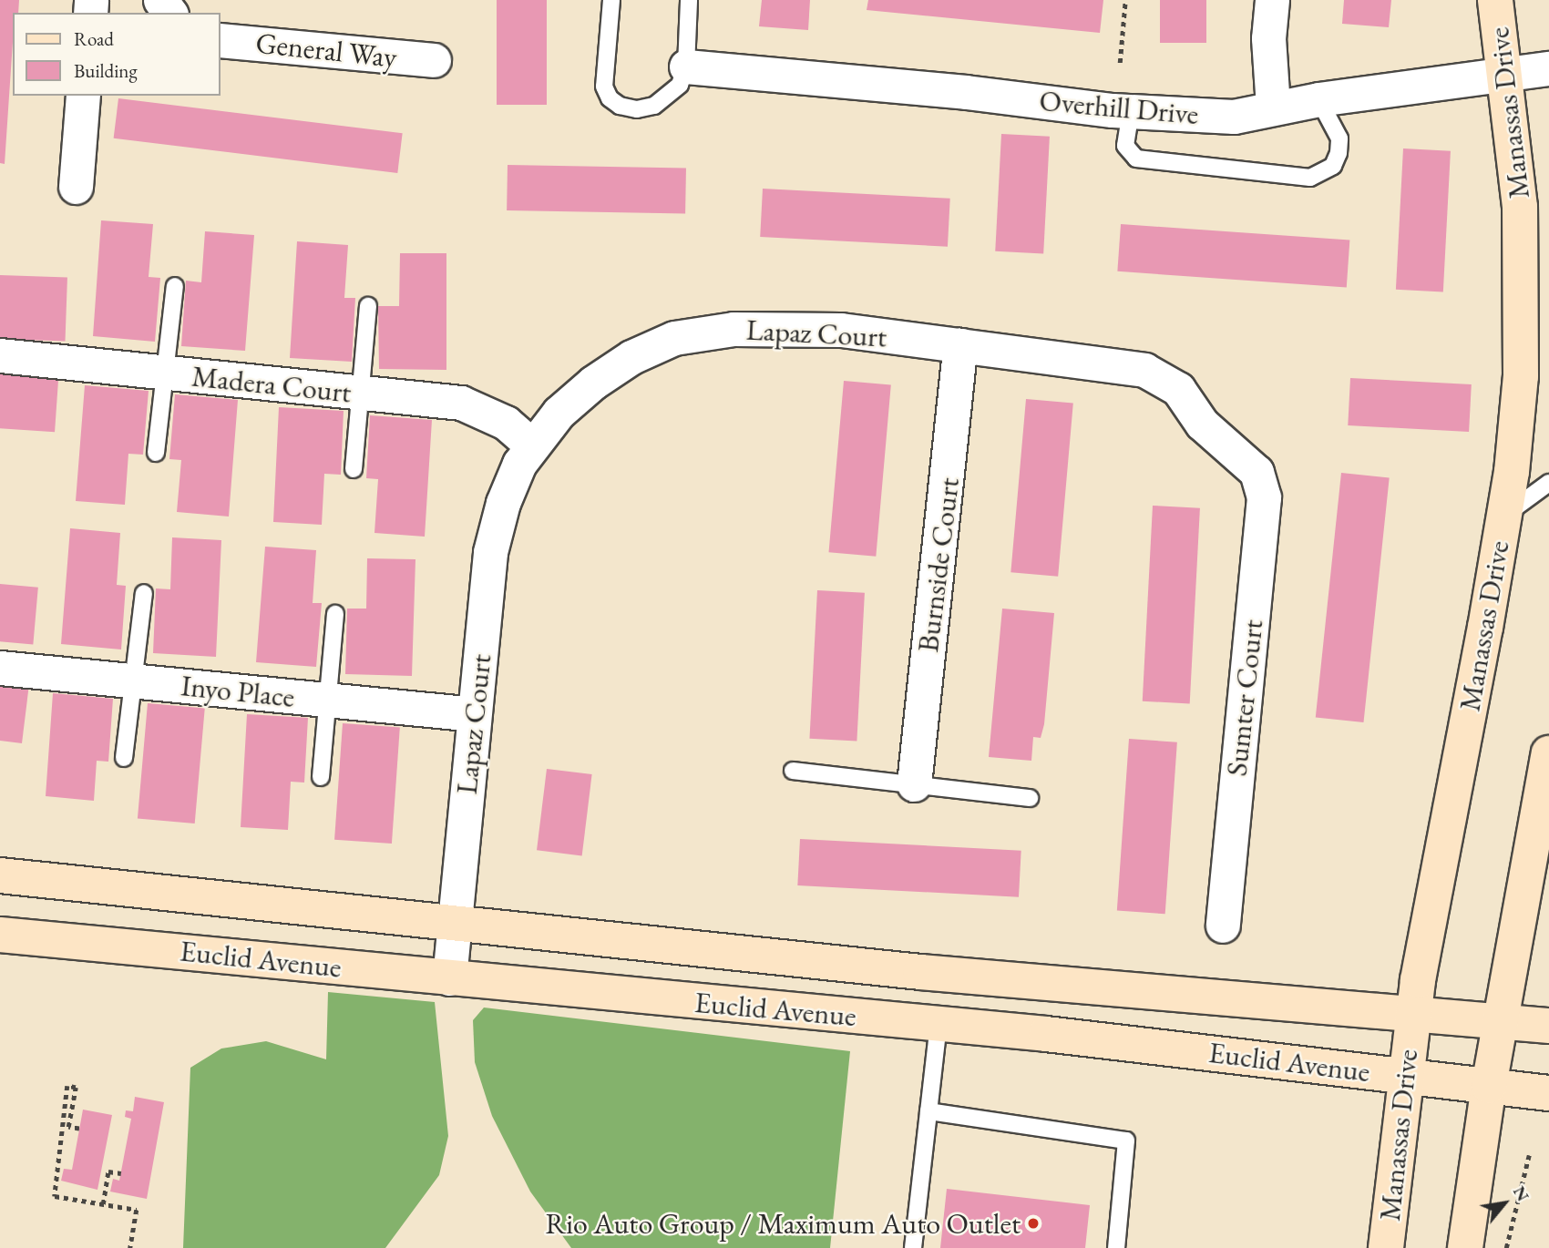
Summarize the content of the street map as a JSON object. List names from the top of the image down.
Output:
{
  "streets": {
    "main road": ["Manassas Drive", "Euclid Avenue"],
    "street": [
      "General Way",
      "Overhill Drive",
      "Lapaz Court",
      "Madera Court",
      "Burnside Court",
      "Inyo Place",
      "Sumter Court"
    ]
  },
  "crossings": [
    ["Overhill Drive", "Manassas Drive"],
    ["Manassas Drive", "Euclid Avenue"],
    ["Lapaz Court", "Madera Court"],
    ["Lapaz Court", "Burnside Court"],
    ["Lapaz Court", "Inyo Place"],
    ["Lapaz Court", "Sumter Court"],
    ["Lapaz Court", "Euclid Avenue"]
  ],
  "places": ["Rio Auto Group / Maximum Auto Outlet"],
  "legend": ["Road", "Building"],
  "north": "top right"
}
